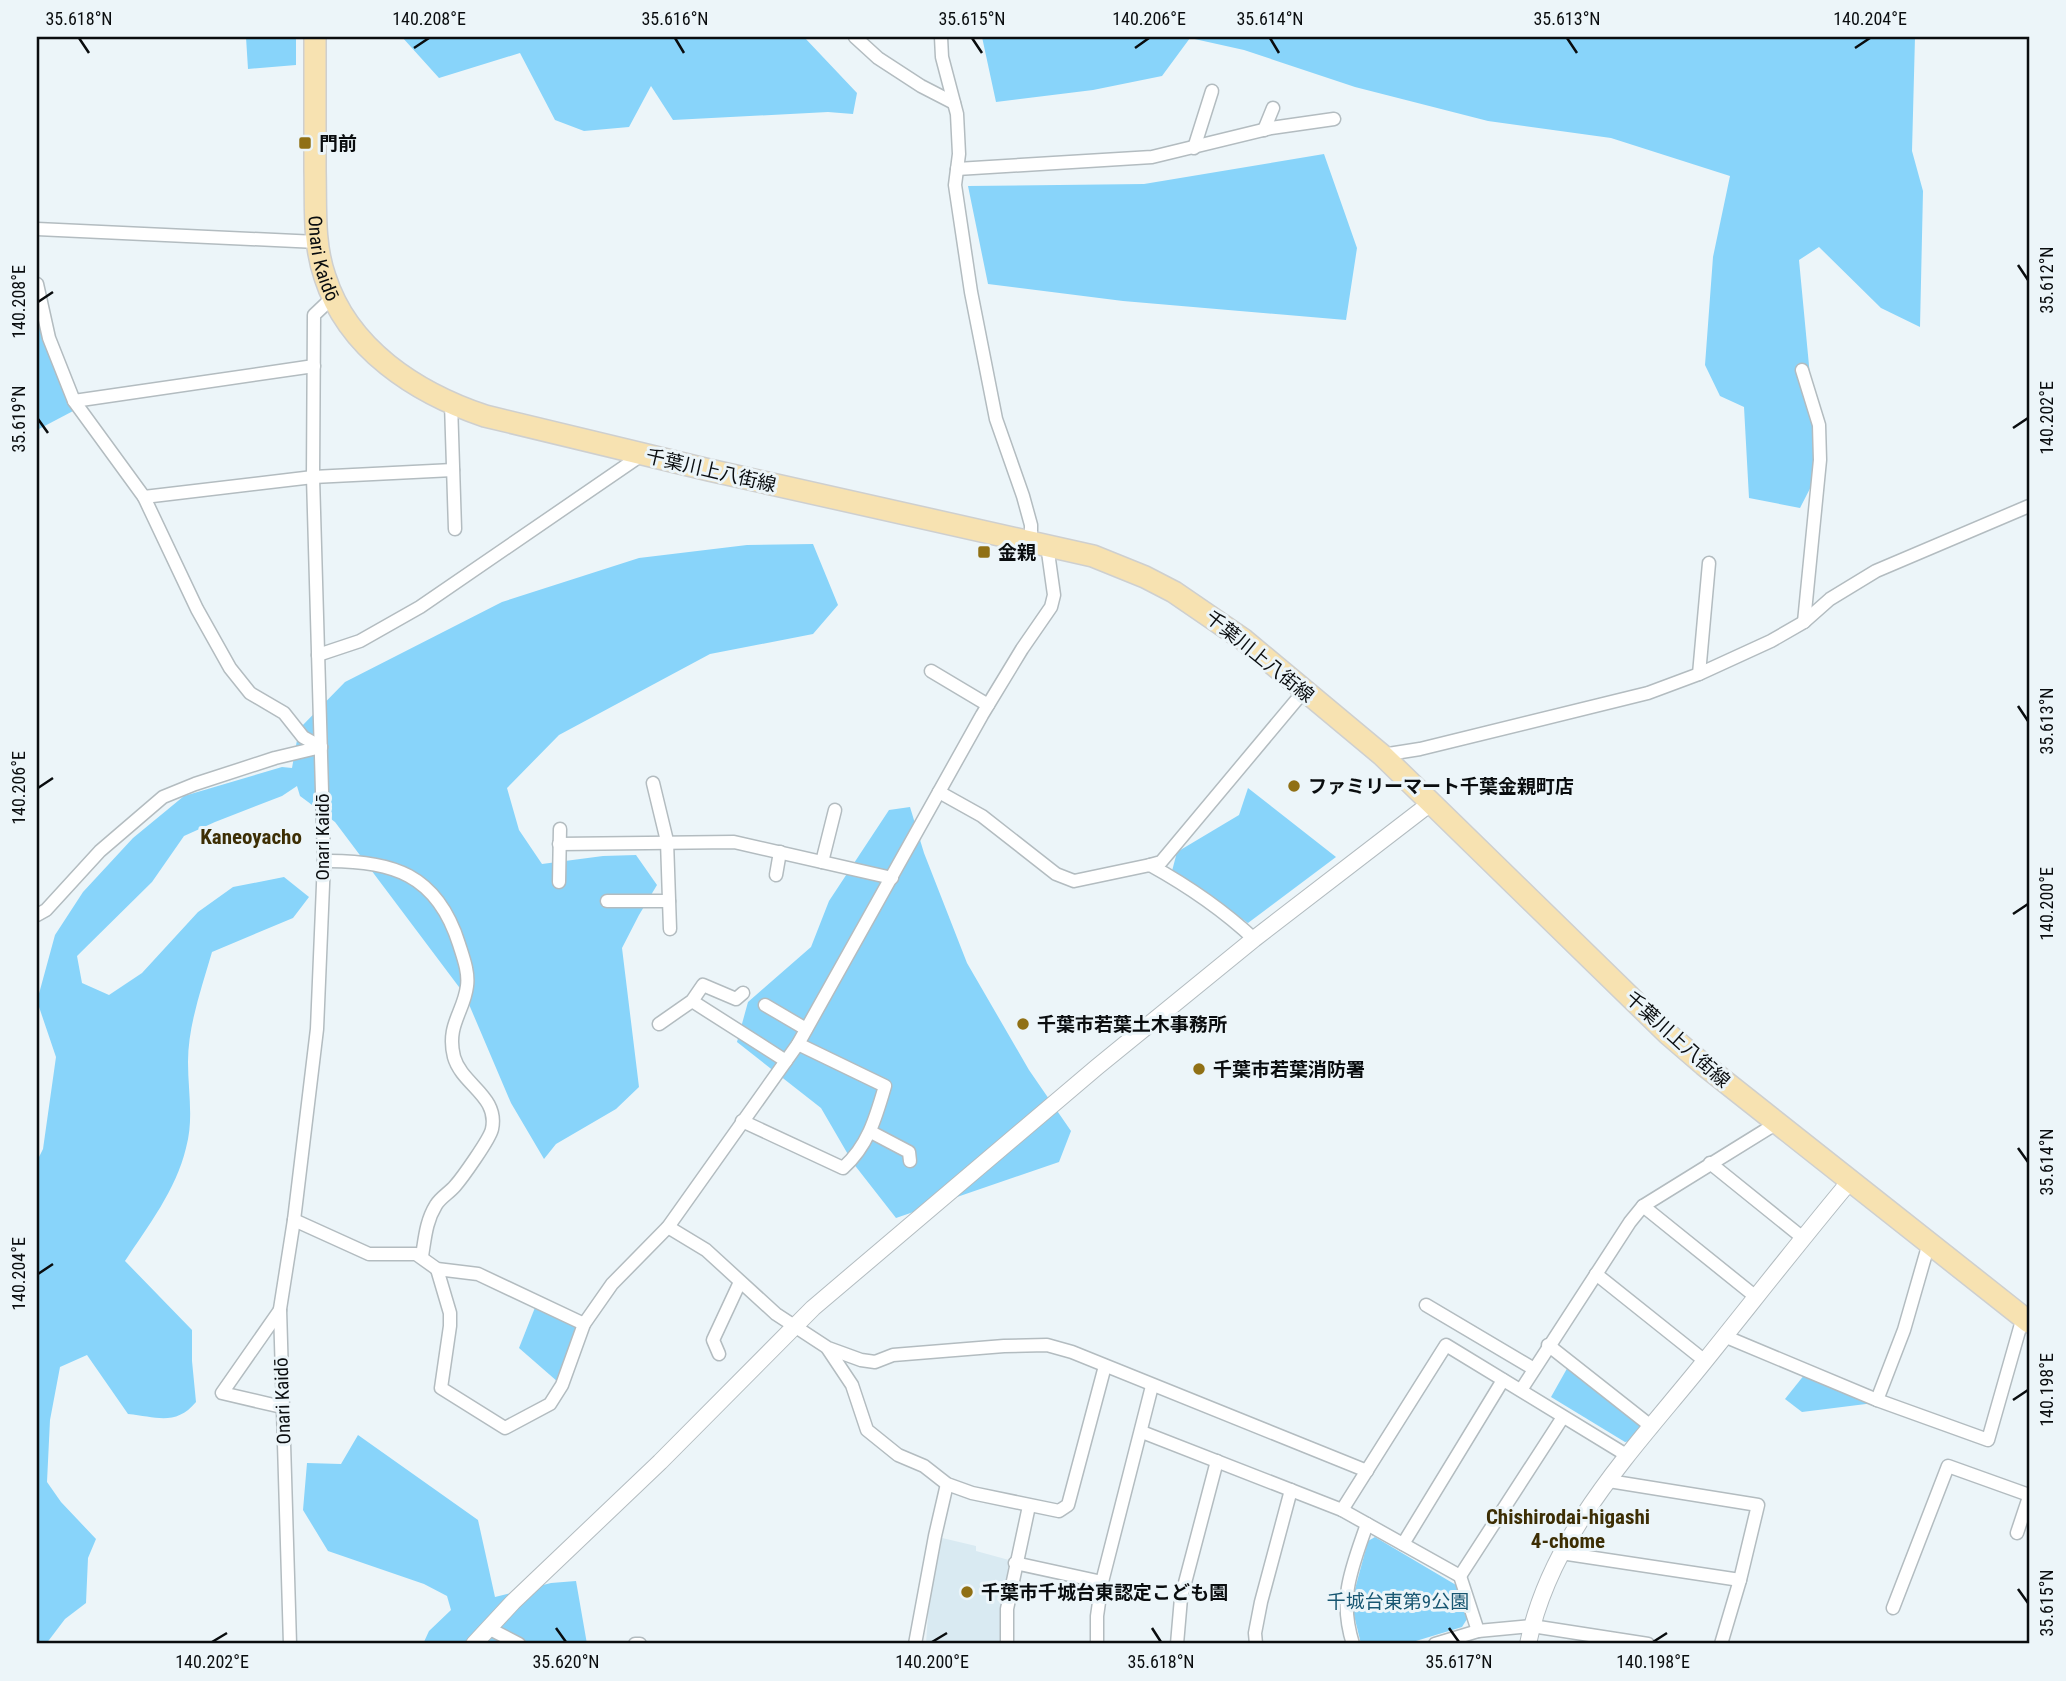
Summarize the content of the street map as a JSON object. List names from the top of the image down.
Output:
{
  "streets": {
    "main road": ["Onari Kaidō", "千葉川上八街線"]
  },
  "crossings": [
    ["Onari Kaidō", "千葉川上八街線"]
  ],
  "districts": ["Kaneoyacho", "Chishirodai-higashi 4-chome"],
  "parks": ["千城台東第9公園"],
  "places": {
    "transit": ["門前", "金親"],
    "other": [
      "ファミリーマート千葉金親町店",
      "千葉市若葉土木事務所",
      "千葉市若葉消防署",
      "千葉市千城台東認定こども園"
    ]
  },
  "coordinates": [
    "35.618°N",
    "140.208°E",
    "35.616°N",
    "35.615°N",
    "140.206°E",
    "35.614°N",
    "35.613°N",
    "140.204°E",
    "35.612°N",
    "140.202°E",
    "35.619°N",
    "140.200°E",
    "140.198°E",
    "35.620°N",
    "35.617°N"
  ]
}
